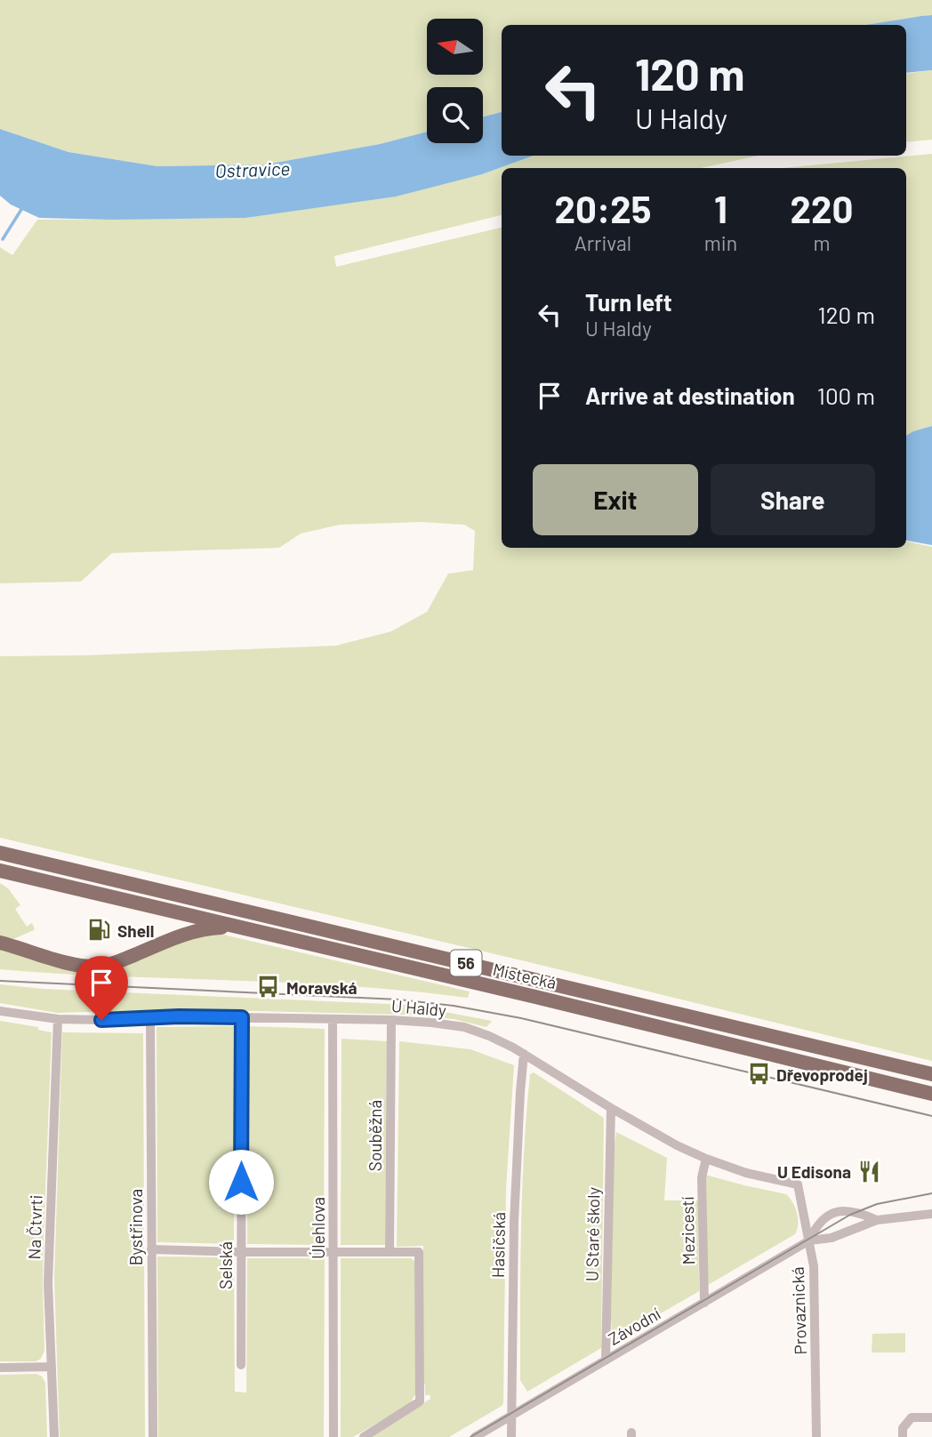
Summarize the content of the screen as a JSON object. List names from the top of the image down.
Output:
{
  "streets": {
    "highway": ["56", "Místecká"],
    "street": [
      "U Haldy",
      "Souběžná",
      "Na Čtvrti",
      "Bystřinova",
      "Úlehlova",
      "Mezicestí",
      "U Staré školy",
      "Hasičská",
      "Selská",
      "Provaznická",
      "Závodní"
    ]
  },
  "crossings": [
    ["U Haldy", "Souběžná"],
    ["U Haldy", "Na Čtvrti"],
    ["U Haldy", "Bystřinova"],
    ["U Haldy", "Úlehlova"],
    ["U Haldy", "Mezicestí"],
    ["U Haldy", "U Staré školy"],
    ["U Haldy", "Hasičská"],
    ["U Haldy", "Selská"],
    ["U Haldy", "Provaznická"],
    ["Mezicestí", "Závodní"],
    ["U Staré školy", "Závodní"],
    ["Hasičská", "Závodní"],
    ["Provaznická", "Závodní"]
  ],
  "water": ["Ostravice"],
  "places": {
    "fuel station": ["Shell"],
    "bus stop": ["Moravská", "Dřevoprodej"],
    "restaurant": ["U Edisona"]
  },
  "north": "left",
  "page": {
    "turn": ["120 m", "U Haldy"],
    "eta": [
      "20:25",
      "Arrival",
      "1",
      "min",
      "220",
      "m"
    ],
    "list": [
      {
        "name": "Turn left",
        "note": "U Haldy",
        "value": "120 m"
      },
      {
        "name": "Arrive at destination",
        "value": "100 m"
      }
    ],
    "buttons": ["Exit", "Share"]
  }
}
